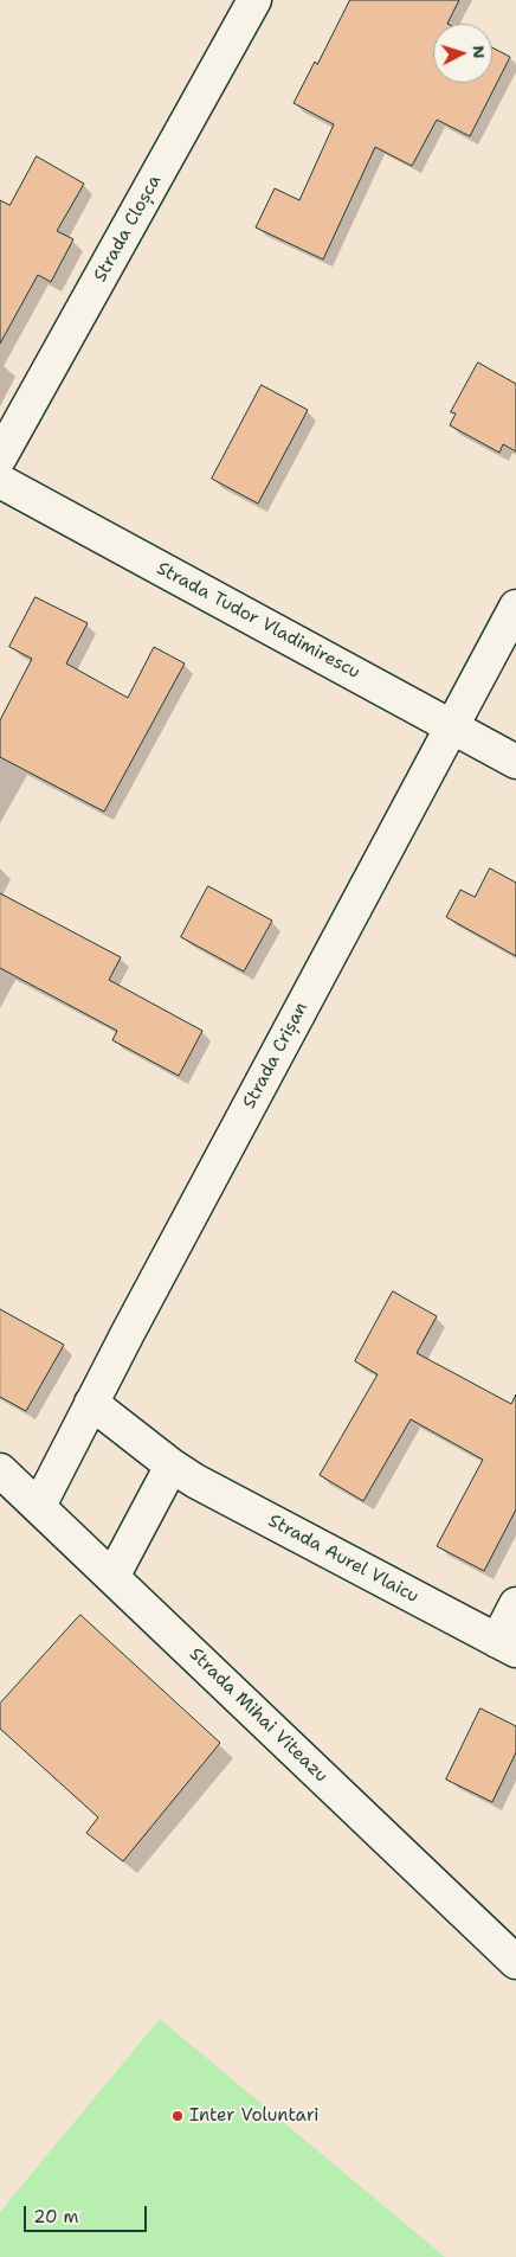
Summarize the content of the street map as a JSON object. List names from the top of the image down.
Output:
{
  "streets": {
    "street": [
      "Strada Cloșca",
      "Strada Tudor Vladimirescu",
      "Strada Crișan",
      "Strada Aurel Vlaicu",
      "Strada Mihai Viteazu"
    ]
  },
  "crossings": [
    ["Strada Tudor Vladimirescu", "Strada Crișan"],
    ["Strada Crișan", "Strada Aurel Vlaicu"],
    ["Strada Crișan", "Strada Mihai Viteazu"]
  ],
  "places": ["Inter Voluntari"],
  "scale_bar": "20 m",
  "north": "right"
}
